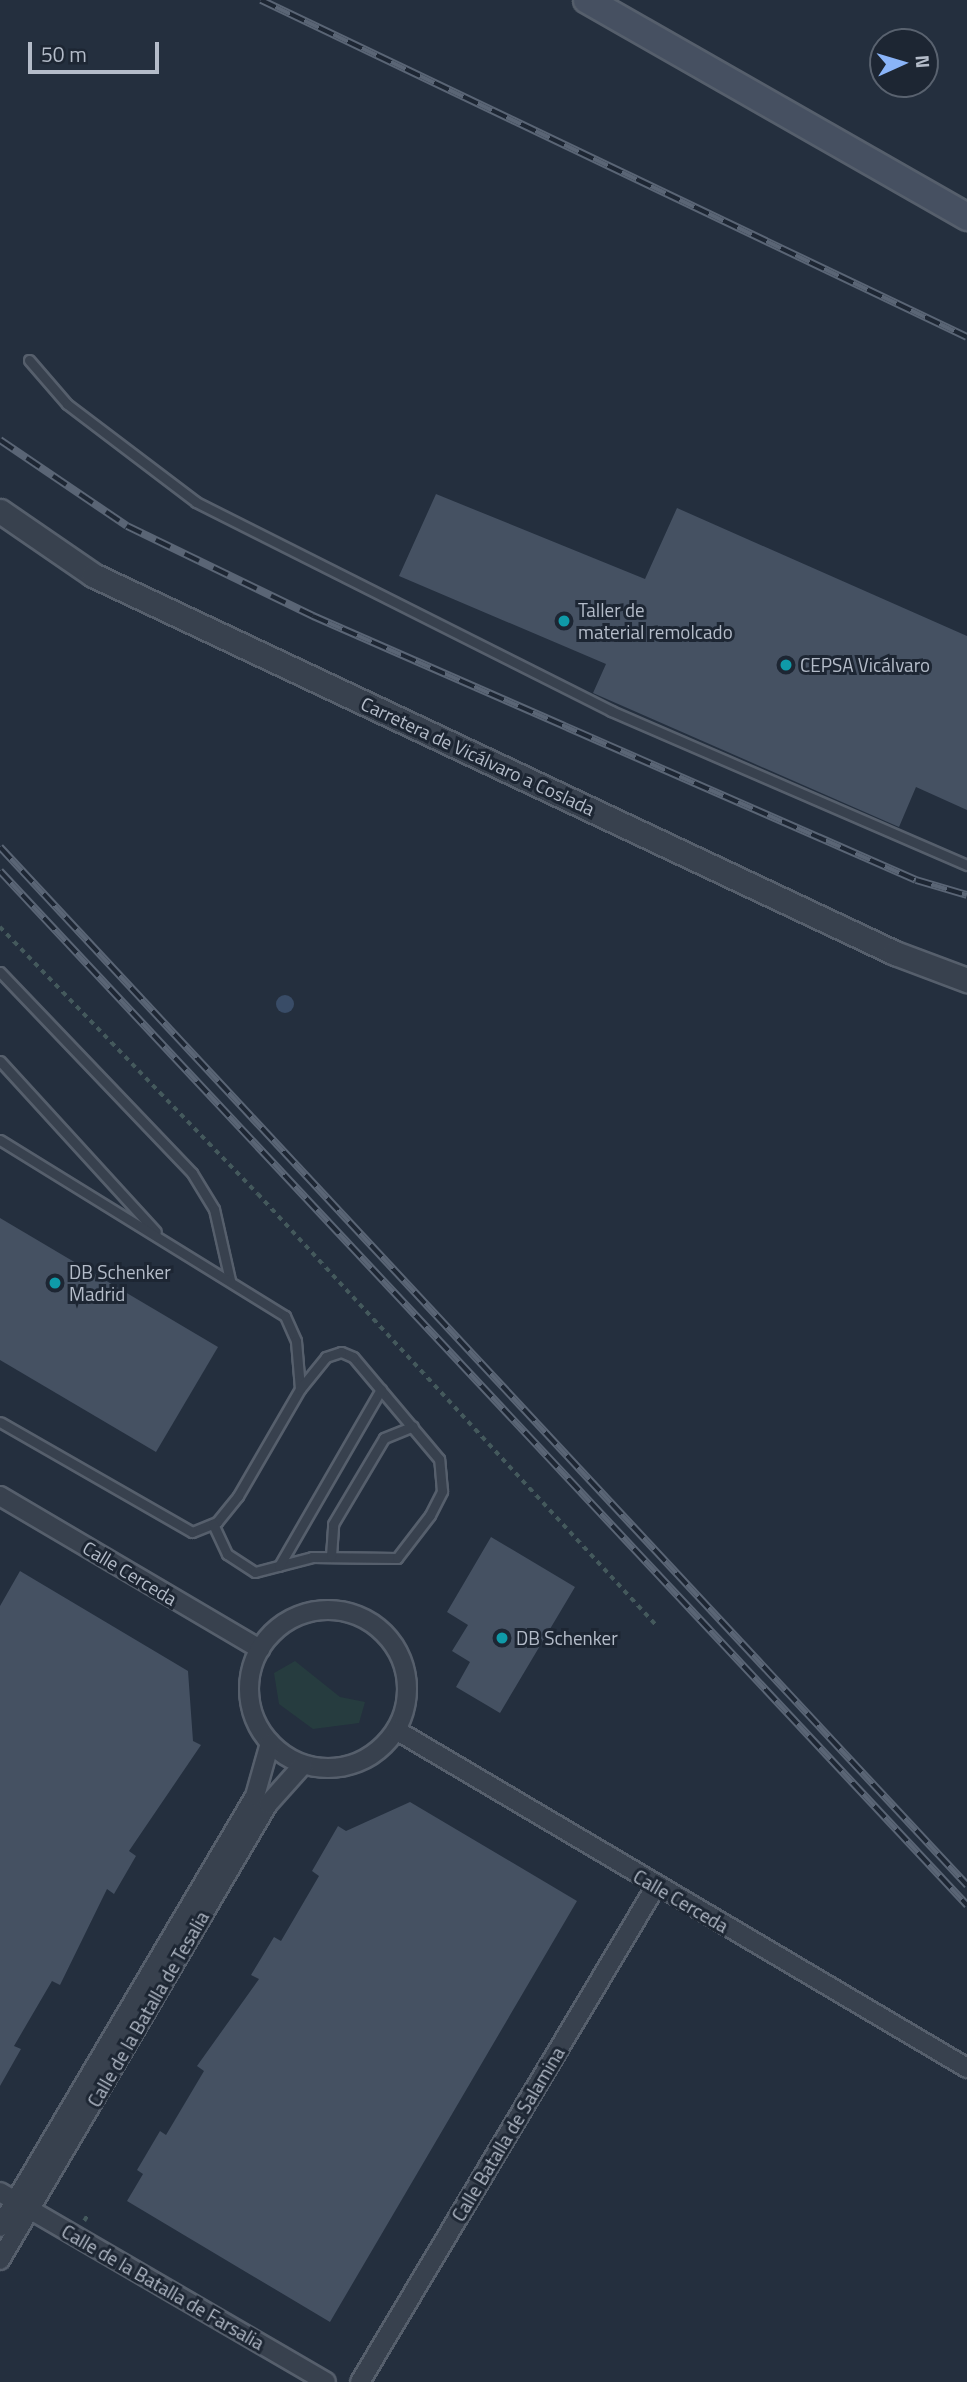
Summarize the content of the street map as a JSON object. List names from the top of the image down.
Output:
{
  "streets": {
    "street": [
      "Carretera de Vicálvaro a Coslada",
      "Calle Cerceda",
      "Calle de la Batalla de Tesalia",
      "Calle Batalla de Salamina",
      "Calle de la Batalla de Farsalia"
    ]
  },
  "crossings": [
    ["Calle Cerceda", "Calle de la Batalla de Tesalia"],
    ["Calle Cerceda", "Calle Batalla de Salamina"],
    ["Calle de la Batalla de Tesalia", "Calle de la Batalla de Farsalia"]
  ],
  "places": [
    "Taller de material remolcado",
    "CEPSA Vicálvaro",
    "DB Schenker Madrid",
    "DB Schenker"
  ],
  "scale_bar": "50 m",
  "north": "right"
}
